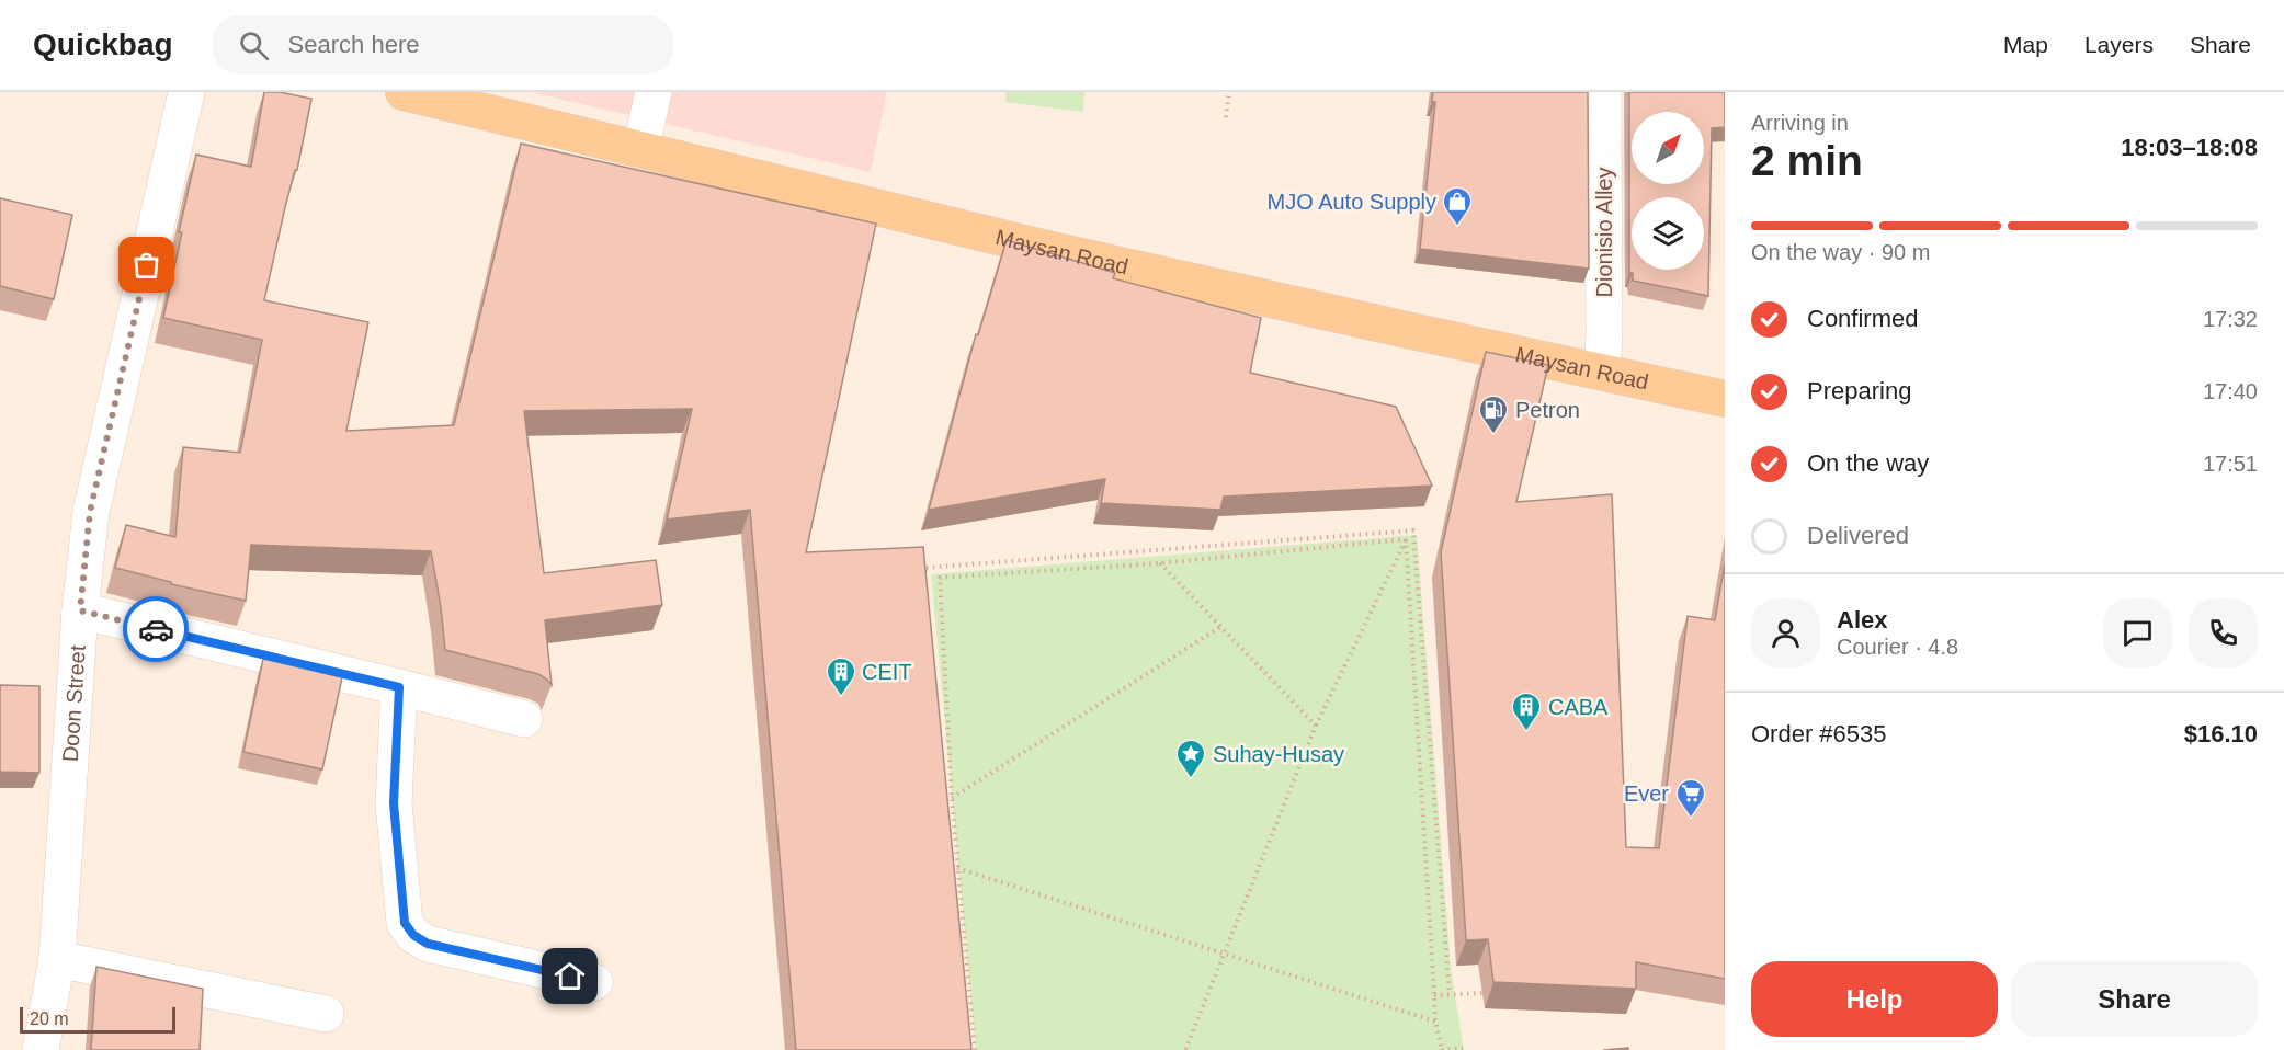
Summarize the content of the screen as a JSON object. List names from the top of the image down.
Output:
{
  "streets": {
    "main road": ["Maysan Road"],
    "street": ["Dionisio Alley", "Doon Street"]
  },
  "crossings": [
    ["Dionisio Alley", "Maysan Road"]
  ],
  "places": {
    "shop": ["MJO Auto Supply"],
    "fuel station": ["Petron"],
    "building": ["CEIT", "CABA"],
    "place": ["Suhay-Husay"],
    "supermarket": ["Ever"]
  },
  "scale_bar": "20 m",
  "north": "top right",
  "page": {
    "header": "Quickbag",
    "search": "Search here",
    "nav": ["Map", "Layers", "Share"],
    "heading": ["2 min", "Arriving in", "18:03–18:08"],
    "panel": [
      "Alex",
      "Courier · 4.8",
      "Order #6535",
      "$16.10"
    ],
    "bar": "On the way · 90 m",
    "list": [
      ["Confirmed", "17:32"],
      ["Preparing", "17:40"],
      ["On the way", "17:51"],
      "Delivered"
    ],
    "buttons": ["Help", "Share"],
    "scale": "20 m"
  }
}
